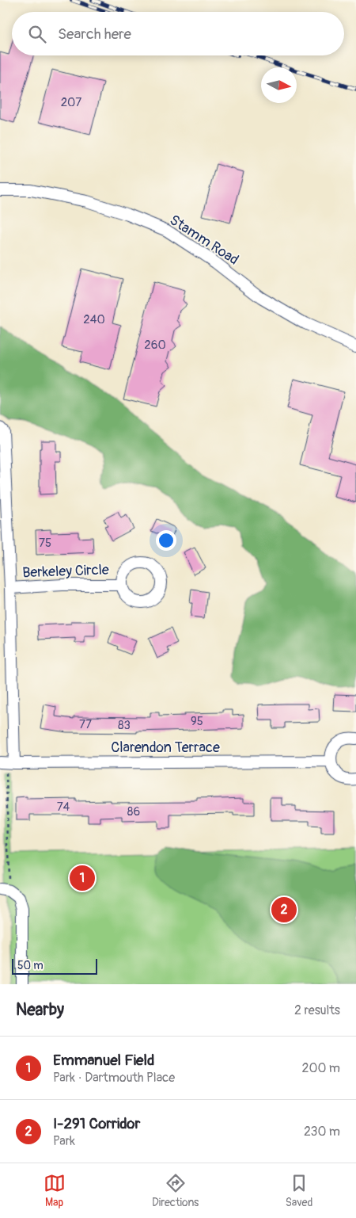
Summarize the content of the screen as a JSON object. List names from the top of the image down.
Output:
{
  "streets": {
    "street": ["Stamm Road", "Berkeley Circle", "Clarendon Terrace"]
  },
  "house_numbers": [
    "207",
    "240",
    "260",
    "75",
    "95",
    "77",
    "83",
    "74",
    "86"
  ],
  "scale_bar": "50 m",
  "north": "right",
  "page": {
    "search": "Search here",
    "pins": ["1", "2"],
    "scale": "50 m",
    "heading": ["Nearby", "2 results"],
    "list": [
      {
        "mark": "1",
        "name": "Emmanuel Field",
        "note": "Park · Dartmouth Place",
        "value": "200 m"
      },
      {
        "mark": "2",
        "name": "I-291 Corridor",
        "note": "Park",
        "value": "230 m"
      }
    ],
    "nav": ["Map", "Directions", "Saved"]
  }
}
